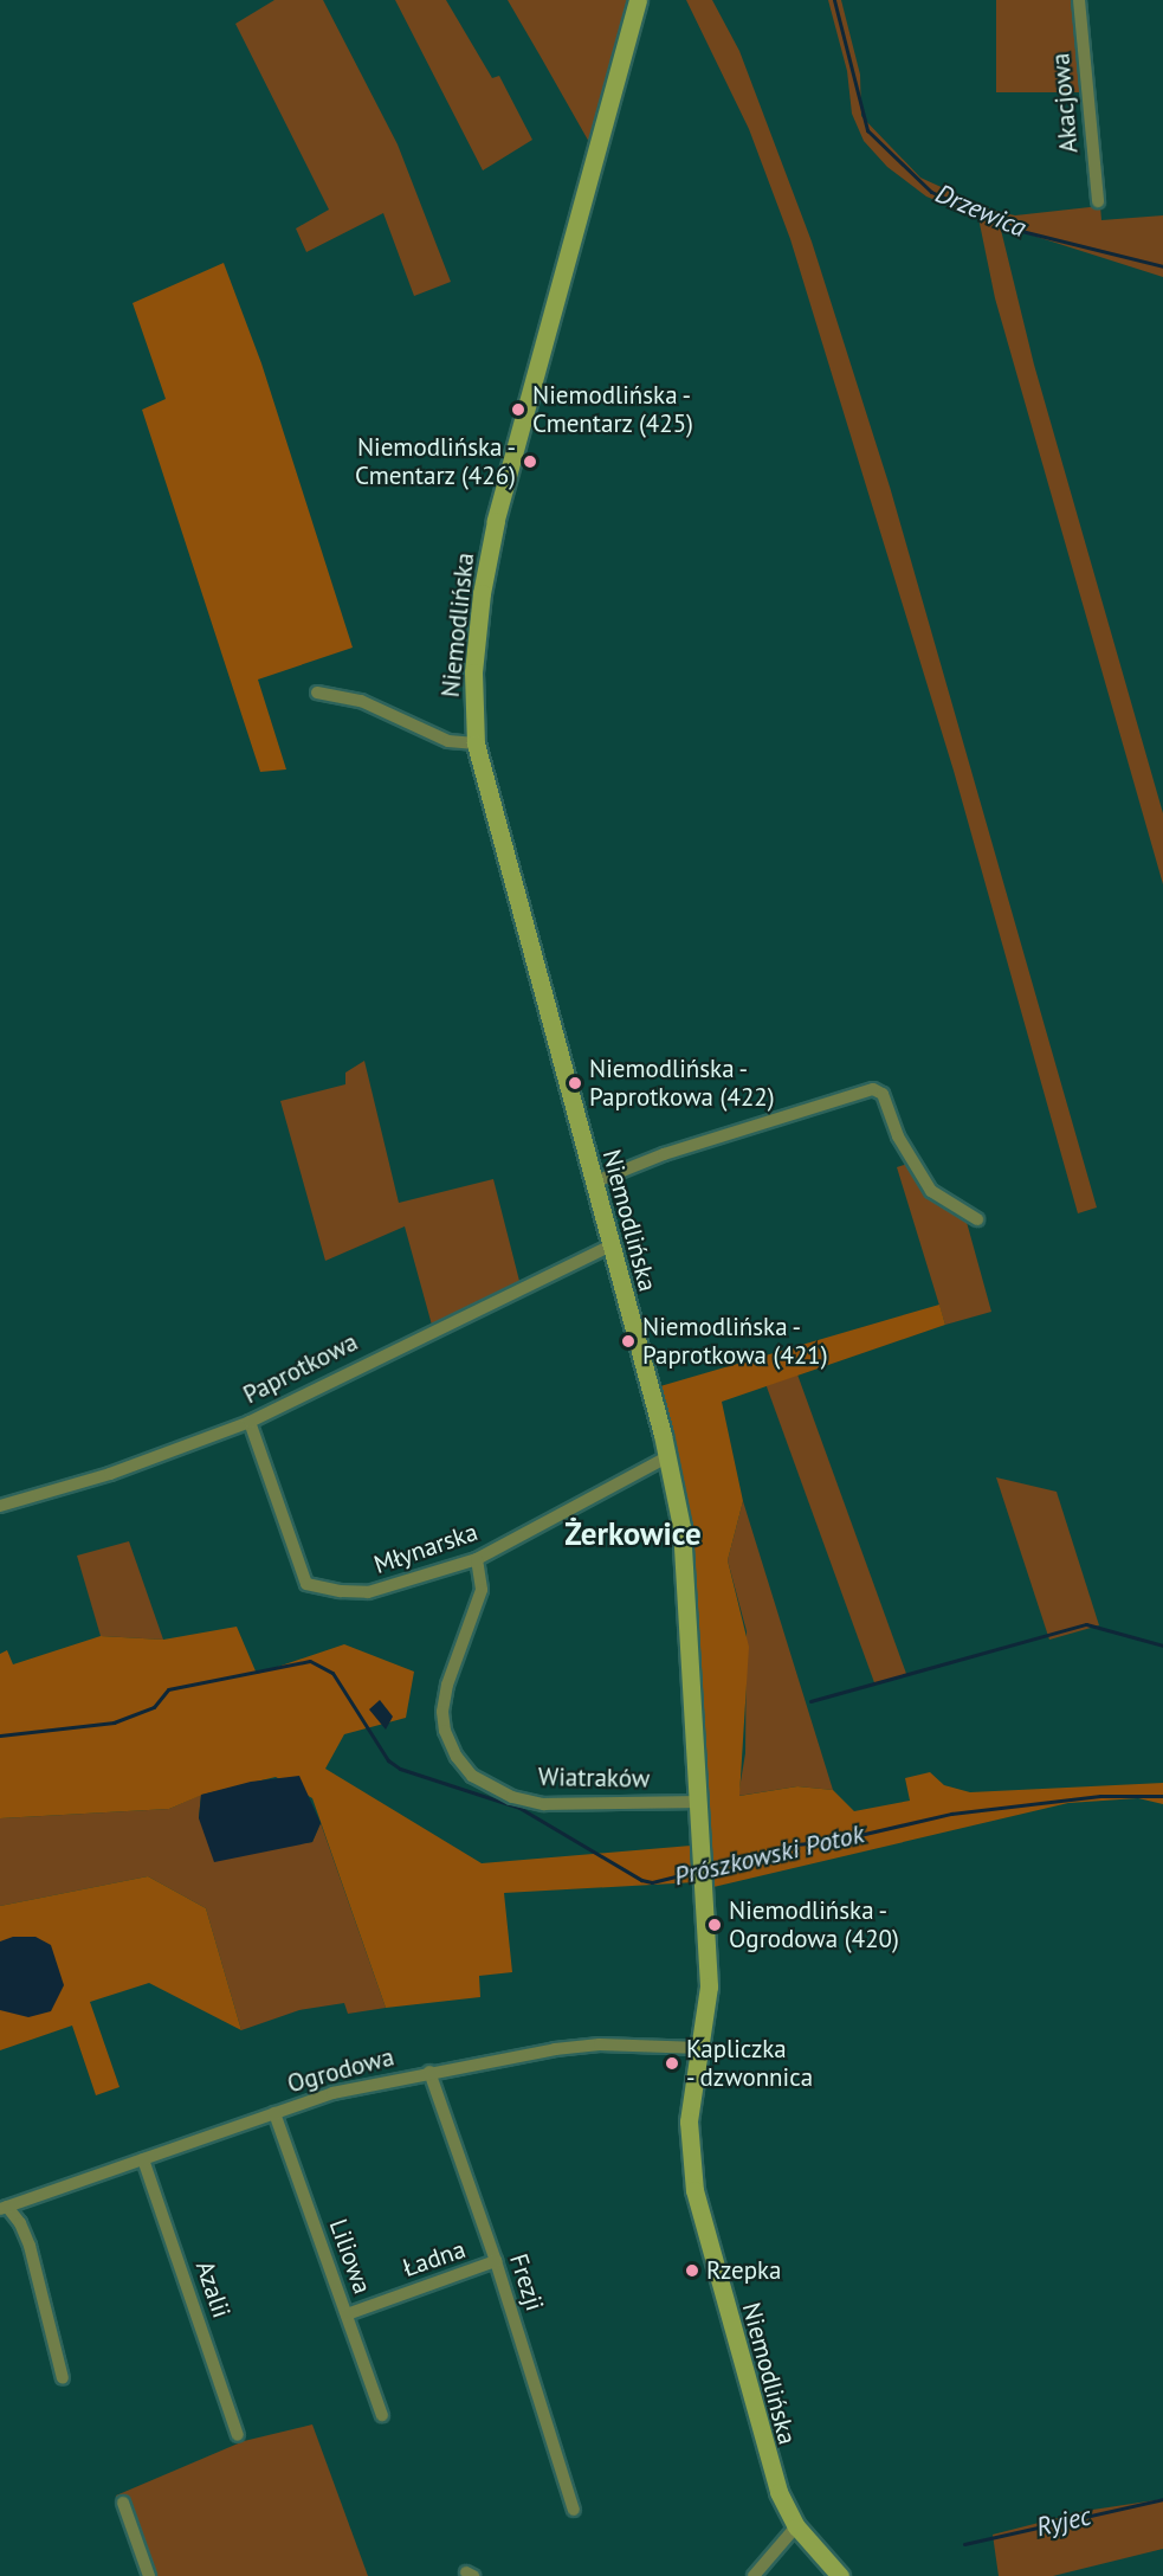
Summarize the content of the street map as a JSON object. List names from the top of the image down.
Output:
{
  "streets": {
    "main road": ["Niemodlińska"],
    "street": [
      "Akacjowa",
      "Paprotkowa",
      "Młynarska",
      "Wiatraków",
      "Ogrodowa",
      "Liliowa",
      "Ładna",
      "Frezji",
      "Azalii"
    ]
  },
  "crossings": [
    ["Niemodlińska", "Paprotkowa"],
    ["Niemodlińska", "Młynarska"],
    ["Niemodlińska", "Wiatraków"],
    ["Niemodlińska", "Ogrodowa"],
    ["Paprotkowa", "Młynarska"],
    ["Młynarska", "Wiatraków"],
    ["Ogrodowa", "Liliowa"],
    ["Ogrodowa", "Frezji"],
    ["Ogrodowa", "Azalii"],
    ["Liliowa", "Ładna"],
    ["Ładna", "Frezji"]
  ],
  "districts": ["Żerkowice"],
  "water": ["Drzewica", "Prószkowski Potok", "Ryjec"],
  "places": [
    "Niemodlińska - Cmentarz (425)",
    "Niemodlińska - Cmentarz (426)",
    "Niemodlińska - Paprotkowa (422)",
    "Niemodlińska - Paprotkowa (421)",
    "Niemodlińska - Ogrodowa (420)",
    "Kapliczka - dzwonnica",
    "Rzepka"
  ]
}
